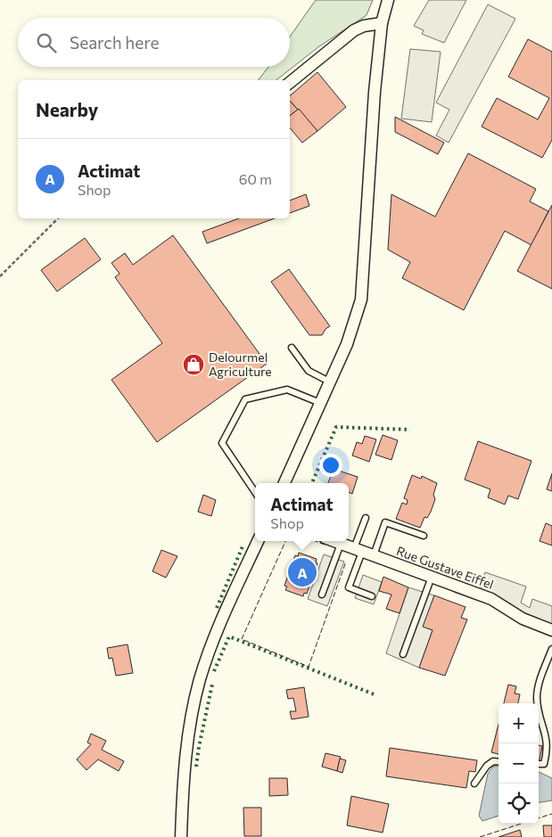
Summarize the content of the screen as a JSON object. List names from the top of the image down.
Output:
{
  "streets": {
    "street": ["Rue Gustave Eiffel"]
  },
  "places": {
    "shop": ["Delourmel Agriculture"]
  },
  "page": {
    "search": "Search here",
    "heading": "Nearby",
    "list": [
      {
        "mark": "A",
        "name": "Actimat",
        "note": "Shop",
        "value": "60 m"
      }
    ],
    "popup": ["Actimat", "Shop"],
    "pins": "A",
    "map_buttons": ["+", "−"]
  }
}
